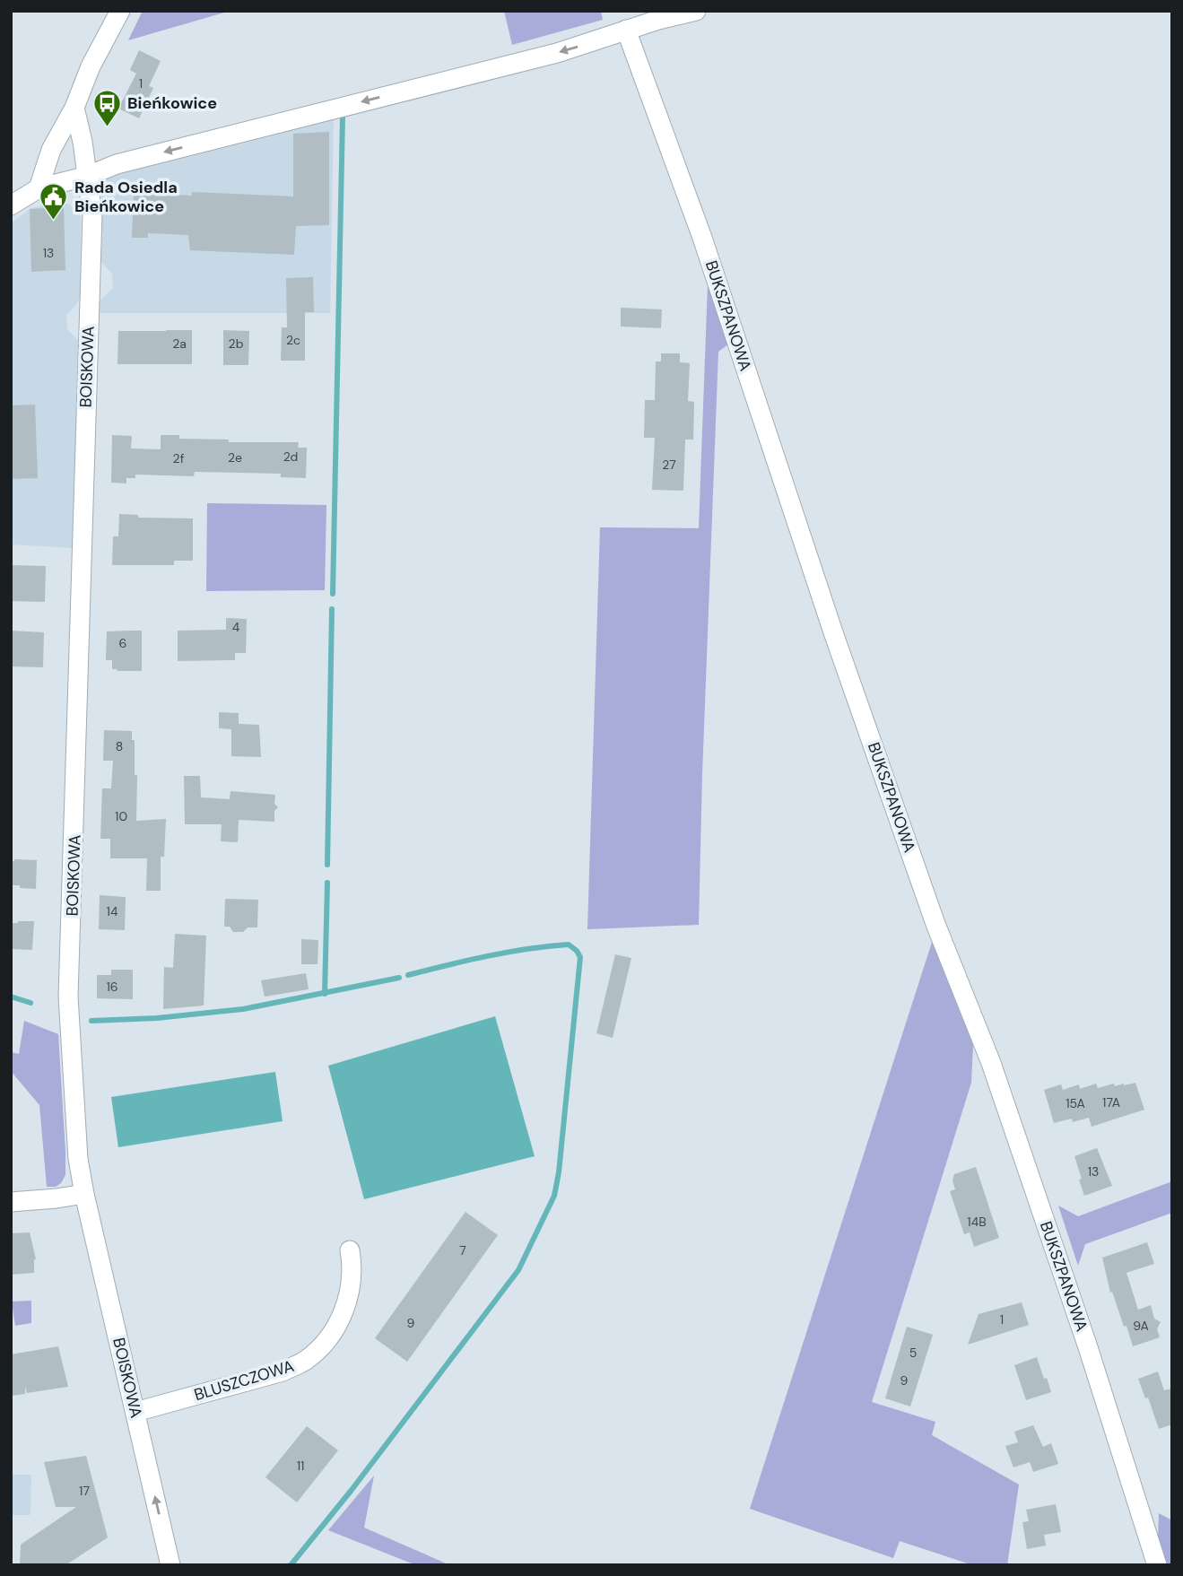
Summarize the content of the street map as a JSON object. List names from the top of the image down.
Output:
{
  "streets": {
    "street": ["BUKSZPANOWA", "BOISKOWA", "BLUSZCZOWA"]
  },
  "crossings": [
    ["BOISKOWA", "BLUSZCZOWA"]
  ],
  "places": {
    "bus stop": ["Bieńkowice"],
    "public building": ["Rada Osiedla Bieńkowice"]
  },
  "house_numbers": [
    "1",
    "13",
    "2c",
    "2a",
    "2b",
    "2d",
    "2e",
    "2f",
    "27",
    "4",
    "6",
    "8",
    "10",
    "14",
    "16",
    "17A",
    "15A",
    "13",
    "14B",
    "7",
    "1",
    "9",
    "9A",
    "5",
    "9",
    "11",
    "17"
  ]
}
